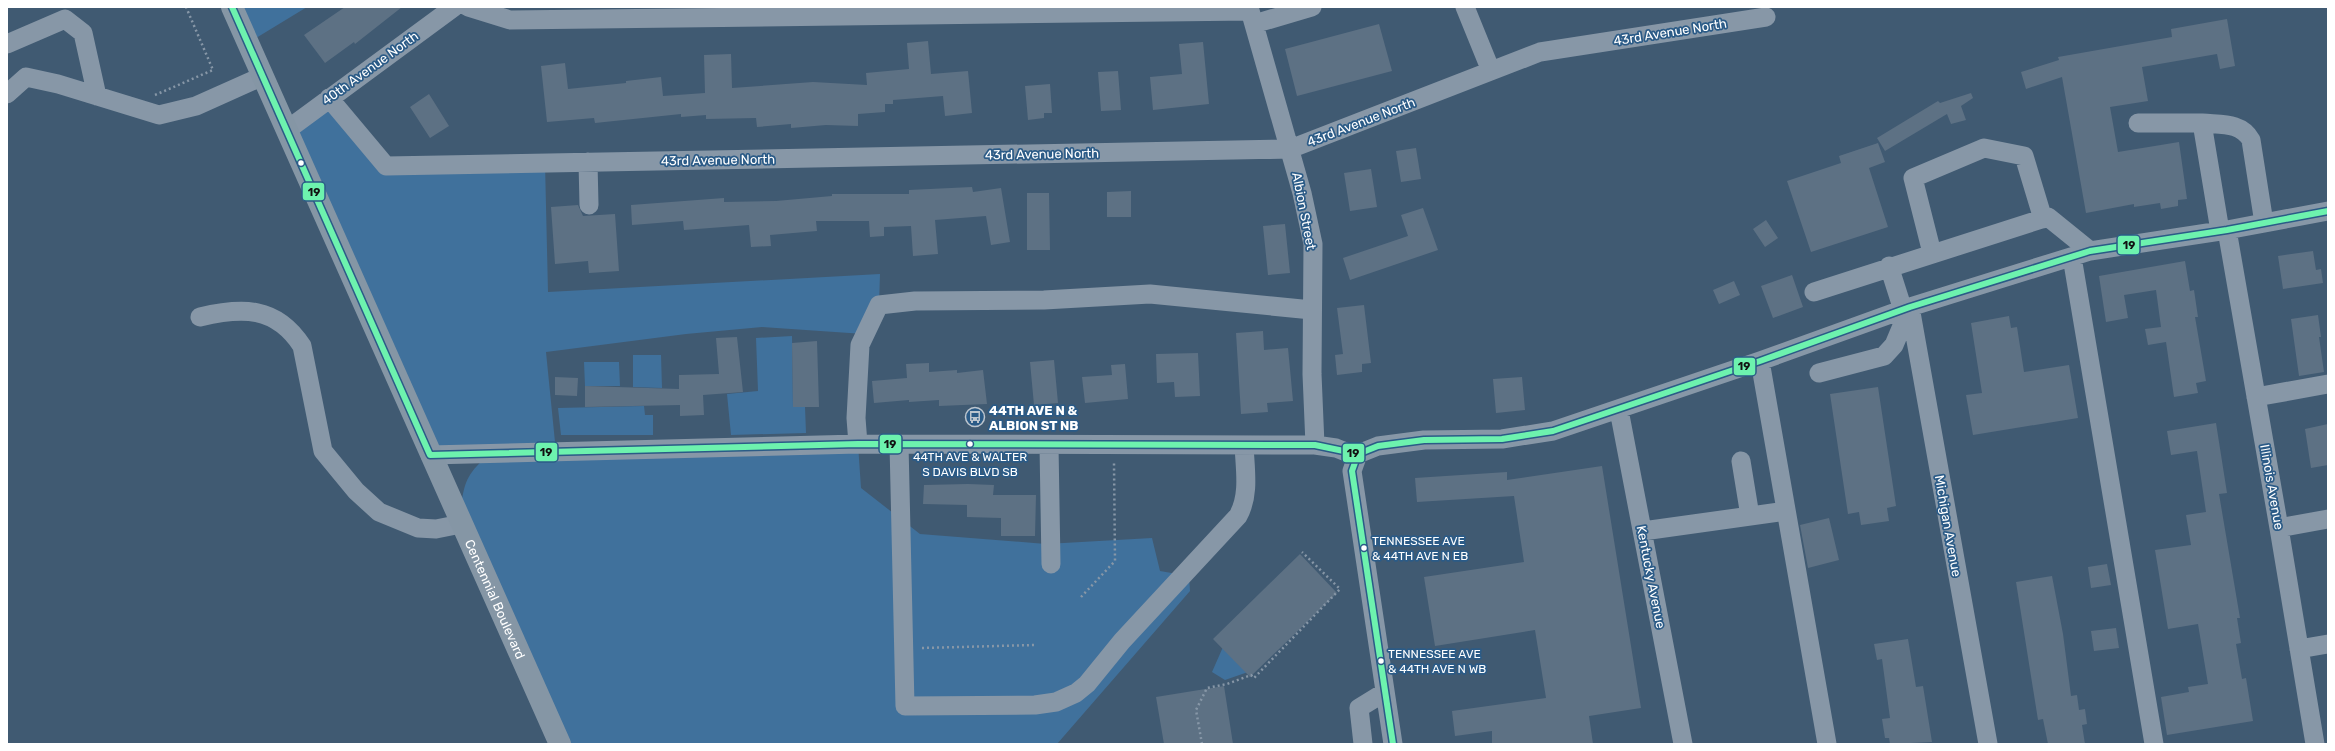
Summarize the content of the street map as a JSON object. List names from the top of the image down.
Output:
{
  "streets": {
    "main road": ["Centennial Boulevard"],
    "street": [
      "43rd Avenue North",
      "40th Avenue North",
      "Albion Street",
      "Illinois Avenue",
      "Michigan Avenue",
      "Kentucky Avenue"
    ]
  },
  "crossings": [
    ["43rd Avenue North", "40th Avenue North"],
    ["43rd Avenue North", "Albion Street"],
    ["40th Avenue North", "Centennial Boulevard"]
  ],
  "places": {
    "bus stop": ["44TH AVE N & ALBION ST NB"],
    "other": ["44TH AVE & WALTER S DAVIS BLVD SB", "TENNESSEE AVE & 44TH AVE N EB", "TENNESSEE AVE & 44TH AVE N WB"]
  },
  "lines": ["transit line 19"]
}
